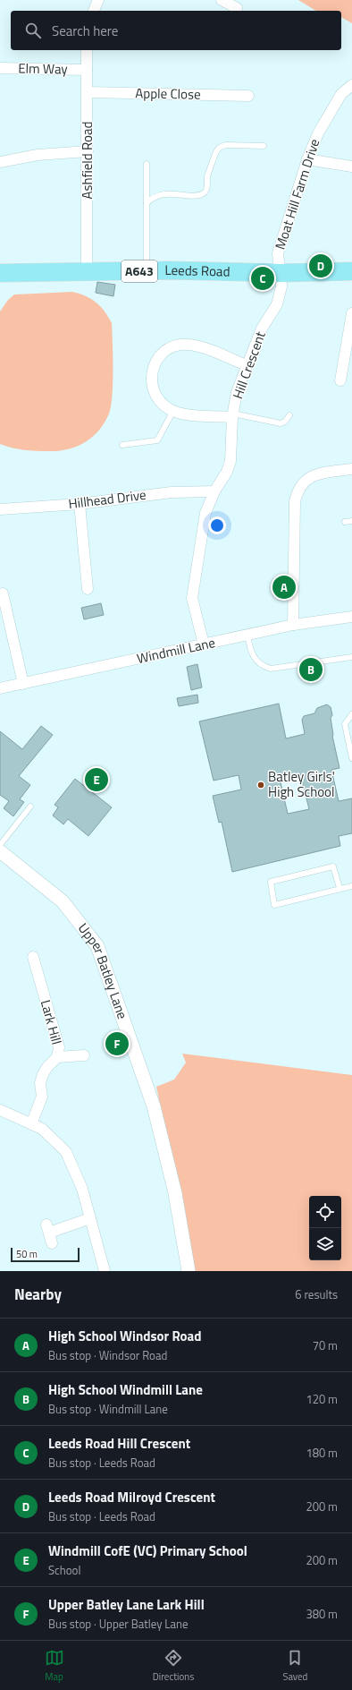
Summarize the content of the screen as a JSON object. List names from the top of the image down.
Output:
{
  "streets": {
    "main road": ["A643", "Leeds Road"],
    "street": [
      "Elm Way",
      "Apple Close",
      "Ashfield Road",
      "Moat Hill Farm Drive",
      "Hill Crescent",
      "Hillhead Drive",
      "Windmill Lane",
      "Upper Batley Lane",
      "Lark Hill"
    ]
  },
  "crossings": [
    ["Elm Way", "Ashfield Road"],
    ["Apple Close", "Ashfield Road"],
    ["Ashfield Road", "Leeds Road"],
    ["Moat Hill Farm Drive", "Leeds Road"],
    ["Moat Hill Farm Drive", "Hill Crescent"],
    ["Leeds Road", "Hill Crescent"],
    ["Hill Crescent", "Hillhead Drive"]
  ],
  "places": ["Batley Girls' High School"],
  "scale_bar": "50 m",
  "page": {
    "search": "Search here",
    "pins": [
      "D",
      "C",
      "A",
      "B",
      "E",
      "F"
    ],
    "scale": "50 m",
    "heading": ["Nearby", "6 results"],
    "list": [
      {
        "mark": "A",
        "name": "High School Windsor Road",
        "note": "Bus stop · Windsor Road",
        "value": "70 m"
      },
      {
        "mark": "B",
        "name": "High School Windmill Lane",
        "note": "Bus stop · Windmill Lane",
        "value": "120 m"
      },
      {
        "mark": "C",
        "name": "Leeds Road Hill Crescent",
        "note": "Bus stop · Leeds Road",
        "value": "180 m"
      },
      {
        "mark": "D",
        "name": "Leeds Road Milroyd Crescent",
        "note": "Bus stop · Leeds Road",
        "value": "200 m"
      },
      {
        "mark": "E",
        "name": "Windmill CofE (VC) Primary School",
        "note": "School",
        "value": "200 m"
      },
      {
        "mark": "F",
        "name": "Upper Batley Lane Lark Hill",
        "note": "Bus stop · Upper Batley Lane",
        "value": "380 m"
      }
    ],
    "nav": ["Map", "Directions", "Saved"]
  }
}
